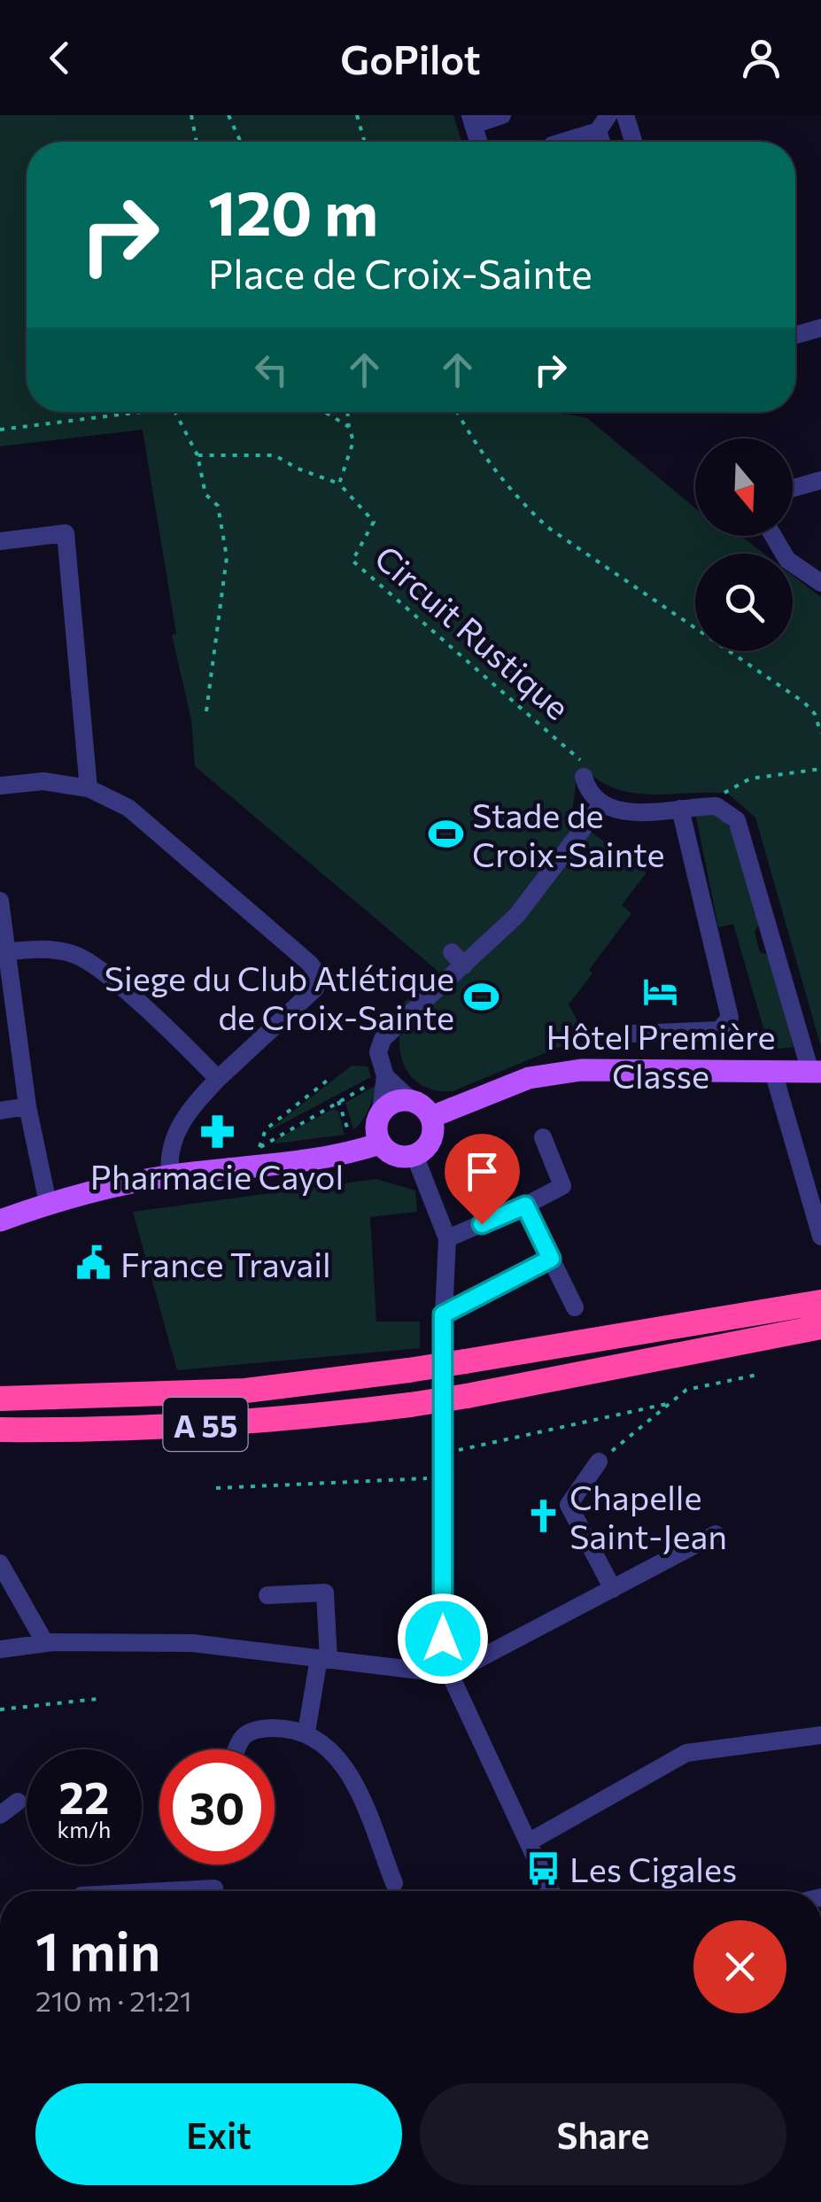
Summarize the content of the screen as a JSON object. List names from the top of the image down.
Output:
{
  "streets": {
    "highway": ["A 55"],
    "path": ["Circuit Rustique"]
  },
  "places": {
    "sports": ["Stade de Croix-Sainte", "Siege du Club Atlétique de Croix-Sainte"],
    "hotel": ["Hôtel Première Classe"],
    "pharmacy": ["Pharmacie Cayol"],
    "public building": ["France Travail"],
    "church": ["Chapelle Saint-Jean"],
    "bus stop": ["Les Cigales"]
  },
  "north": "bottom",
  "page": {
    "header": "GoPilot",
    "turn": ["120 m", "Place de Croix-Sainte"],
    "speed": "22 km/h",
    "limit": "30",
    "heading": ["1 min", "210 m · 21:21"],
    "buttons": ["Exit", "Share"]
  }
}
